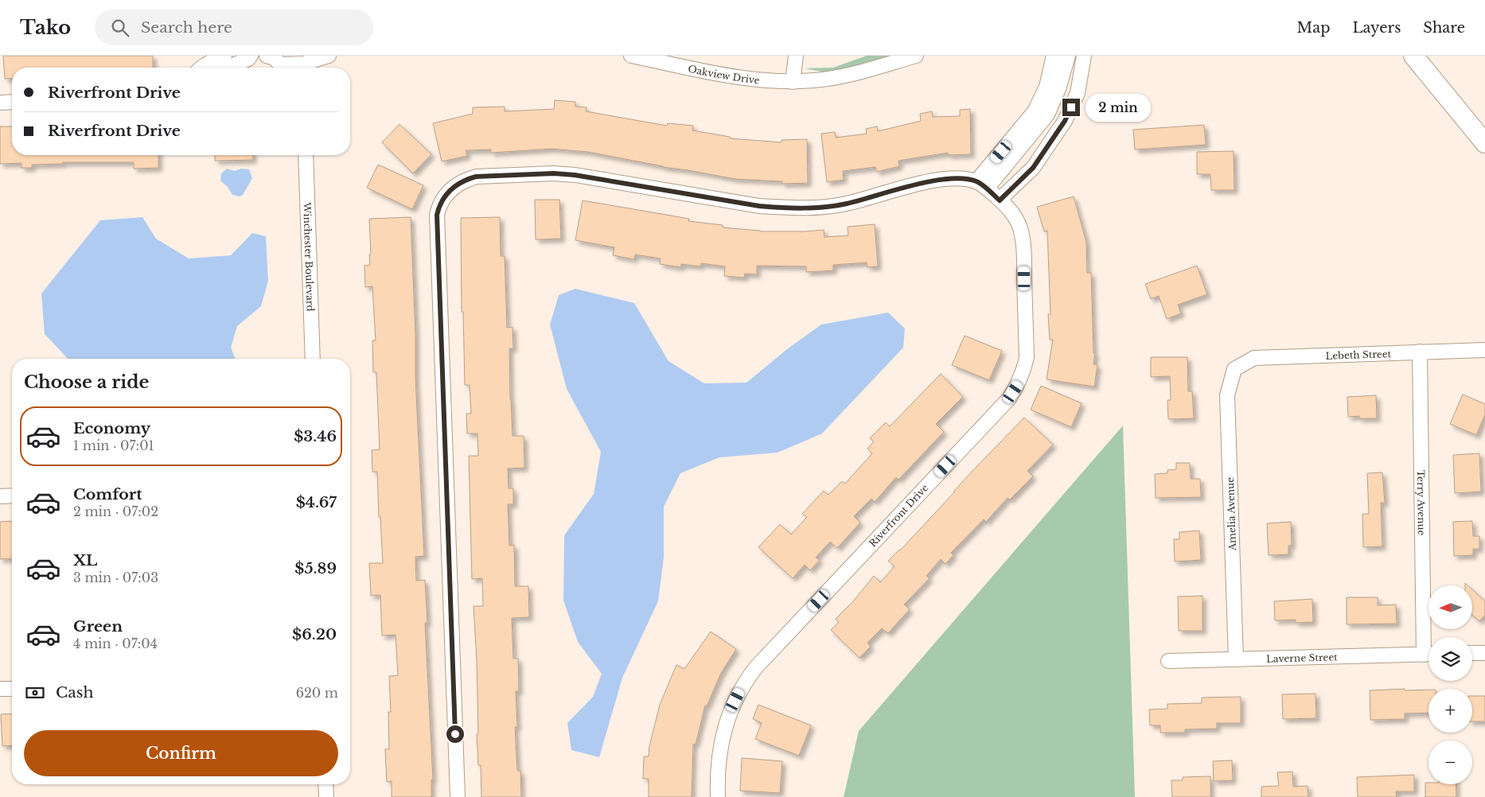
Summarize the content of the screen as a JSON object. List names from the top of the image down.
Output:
{
  "streets": {
    "street": [
      "Oakview Drive",
      "Winchester Boulevard",
      "Lebeth Street",
      "Terry Avenue",
      "Amelia Avenue",
      "Riverfront Drive",
      "Laverne Street"
    ]
  },
  "crossings": [
    ["Lebeth Street", "Terry Avenue"],
    ["Lebeth Street", "Amelia Avenue"],
    ["Amelia Avenue", "Laverne Street"]
  ],
  "north": "left",
  "page": {
    "header": "Tako",
    "search": "Search here",
    "nav": ["Map", "Layers", "Share"],
    "banner": ["Riverfront Drive", "Riverfront Drive"],
    "bubble": "2 min",
    "heading": "Choose a ride",
    "list": [
      {
        "name": "Economy",
        "note": "1 min · 07:01",
        "value": "$3.46"
      },
      {
        "name": "Comfort",
        "note": "2 min · 07:02",
        "value": "$4.67"
      },
      {
        "name": "XL",
        "note": "3 min · 07:03",
        "value": "$5.89"
      },
      {
        "name": "Green",
        "note": "4 min · 07:04",
        "value": "$6.20"
      }
    ],
    "map_buttons": ["+", "−"],
    "pay": ["Cash", "620 m"],
    "buttons": "Confirm"
  }
}
